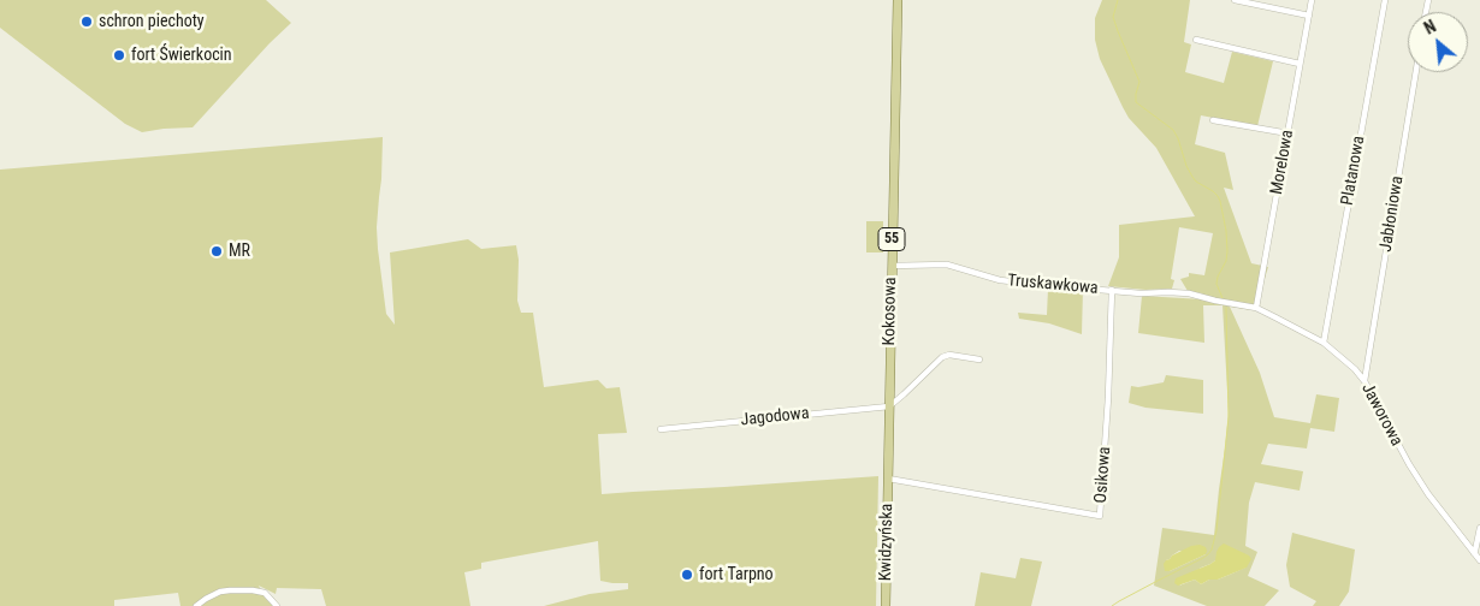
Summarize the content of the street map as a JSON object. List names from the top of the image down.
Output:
{
  "streets": {
    "main road": ["55", "Kokosowa", "Kwidzyńska"],
    "street": [
      "Morelowa",
      "Platanowa",
      "Jabłoniowa",
      "Truskawkowa",
      "Jaworowa",
      "Jagodowa",
      "Osikowa"
    ]
  },
  "crossings": [
    ["Morelowa", "Jaworowa"],
    ["Platanowa", "Jaworowa"],
    ["Jabłoniowa", "Jaworowa"],
    ["Truskawkowa", "Kokosowa"],
    ["Truskawkowa", "Jaworowa"],
    ["Truskawkowa", "Osikowa"],
    ["Kokosowa", "Jagodowa"],
    ["Kokosowa", "Osikowa"],
    ["Kokosowa", "Kwidzyńska"],
    ["Osikowa", "Kwidzyńska"]
  ],
  "places": [
    "schron piechoty",
    "fort Świerkocin",
    "MR",
    "fort Tarpno"
  ],
  "north": "top left"
}
